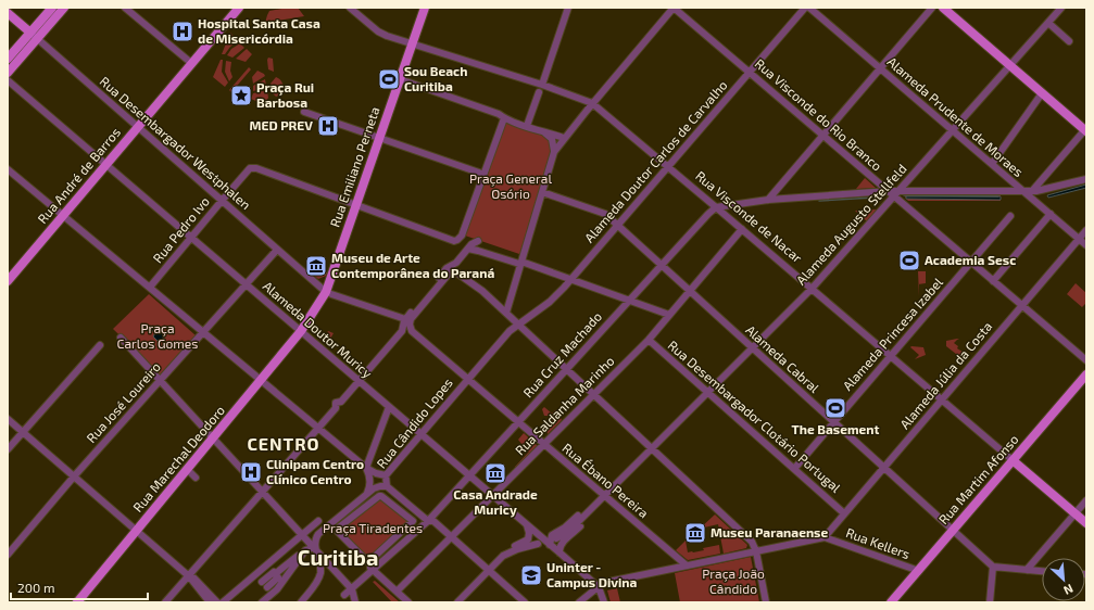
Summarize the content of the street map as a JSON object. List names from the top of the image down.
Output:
{
  "streets": {
    "main road": [
      "Rua Desembargador Westphalen",
      "Rua Emiliano Perneta",
      "Rua André de Barros",
      "Rua Visconde de Nacar",
      "Rua Marechal Deodoro",
      "Rua Martim Afonso"
    ],
    "street": [
      "Rua Visconde do Rio Branco",
      "Alameda Prudente de Moraes",
      "Alameda Doutor Carlos de Carvalho",
      "Alameda Augusto Stellfeld",
      "Rua Pedro Ivo",
      "Alameda Doutor Muricy",
      "Alameda Princesa Izabel",
      "Rua Cruz Machado",
      "Alameda Cabral",
      "Alameda Júlia da Costa",
      "Rua José Loureiro",
      "Rua Saldanha Marinho",
      "Rua Desembargador Clotário Portugal",
      "Rua Cândido Lopes",
      "Rua Ébano Pereira",
      "Rua Kellers"
    ]
  },
  "crossings": [
    ["Rua Visconde do Rio Branco", "Alameda Doutor Carlos de Carvalho"],
    ["Alameda Prudente de Moraes", "Alameda Augusto Stellfeld"],
    ["Alameda Prudente de Moraes", "Alameda Júlia da Costa"],
    ["Rua Desembargador Westphalen", "Rua Emiliano Perneta"],
    ["Rua Desembargador Westphalen", "Rua André de Barros"],
    ["Rua Desembargador Westphalen", "Rua Pedro Ivo"],
    ["Rua Desembargador Westphalen", "Rua José Loureiro"],
    ["Alameda Doutor Carlos de Carvalho", "Rua Visconde de Nacar"],
    ["Alameda Doutor Carlos de Carvalho", "Alameda Cabral"],
    ["Alameda Doutor Carlos de Carvalho", "Rua Cândido Lopes"],
    ["Rua Emiliano Perneta", "Rua Visconde de Nacar"],
    ["Rua Emiliano Perneta", "Rua Pedro Ivo"],
    ["Rua Emiliano Perneta", "Alameda Doutor Muricy"],
    ["Rua Emiliano Perneta", "Rua Marechal Deodoro"],
    ["Rua André de Barros", "Alameda Doutor Muricy"],
    ["Rua Visconde de Nacar", "Alameda Augusto Stellfeld"],
    ["Rua Visconde de Nacar", "Alameda Princesa Izabel"],
    ["Rua Visconde de Nacar", "Rua Cruz Machado"],
    ["Rua Visconde de Nacar", "Alameda Júlia da Costa"],
    ["Rua Visconde de Nacar", "Rua Saldanha Marinho"],
    ["Rua Visconde de Nacar", "Rua Martim Afonso"],
    ["Alameda Augusto Stellfeld", "Alameda Cabral"],
    ["Alameda Augusto Stellfeld", "Rua Desembargador Clotário Portugal"],
    ["Alameda Augusto Stellfeld", "Rua Ébano Pereira"],
    ["Rua Pedro Ivo", "Alameda Doutor Muricy"],
    ["Alameda Doutor Muricy", "Rua Cruz Machado"],
    ["Alameda Doutor Muricy", "Rua José Loureiro"],
    ["Alameda Doutor Muricy", "Rua Saldanha Marinho"],
    ["Alameda Doutor Muricy", "Rua Cândido Lopes"],
    ["Alameda Doutor Muricy", "Rua Marechal Deodoro"],
    ["Alameda Princesa Izabel", "Alameda Cabral"],
    ["Alameda Princesa Izabel", "Rua Desembargador Clotário Portugal"],
    ["Rua Cruz Machado", "Alameda Cabral"],
    ["Rua Cruz Machado", "Rua Ébano Pereira"],
    ["Alameda Cabral", "Alameda Júlia da Costa"],
    ["Alameda Cabral", "Rua Saldanha Marinho"],
    ["Alameda Cabral", "Rua Martim Afonso"],
    ["Alameda Júlia da Costa", "Rua Desembargador Clotário Portugal"],
    ["Alameda Júlia da Costa", "Rua Kellers"],
    ["Rua Saldanha Marinho", "Rua Desembargador Clotário Portugal"],
    ["Rua Saldanha Marinho", "Rua Ébano Pereira"],
    ["Rua Cândido Lopes", "Rua Ébano Pereira"],
    ["Rua Martim Afonso", "Rua Kellers"]
  ],
  "districts": ["CENTRO", "Curitiba"],
  "parks": [
    "Praça General Osório",
    "Praça Carlos Gomes",
    "Praça Tiradentes",
    "Praça João Cândido"
  ],
  "places": {
    "hospital": ["Hospital Santa Casa de Misericórdia", "MED PREV", "Clinipam Centro Clínico Centro"],
    "sports": ["Sou Beach Curitiba", "Academia Sesc", "The Basement"],
    "place": ["Praça Rui Barbosa"],
    "museum": ["Museu de Arte Contemporânea do Paraná", "Casa Andrade Muricy", "Museu Paranaense"],
    "school or university": ["Uninter - Campus Divina"]
  },
  "scale_bar": "200 m",
  "north": "bottom right"
}
